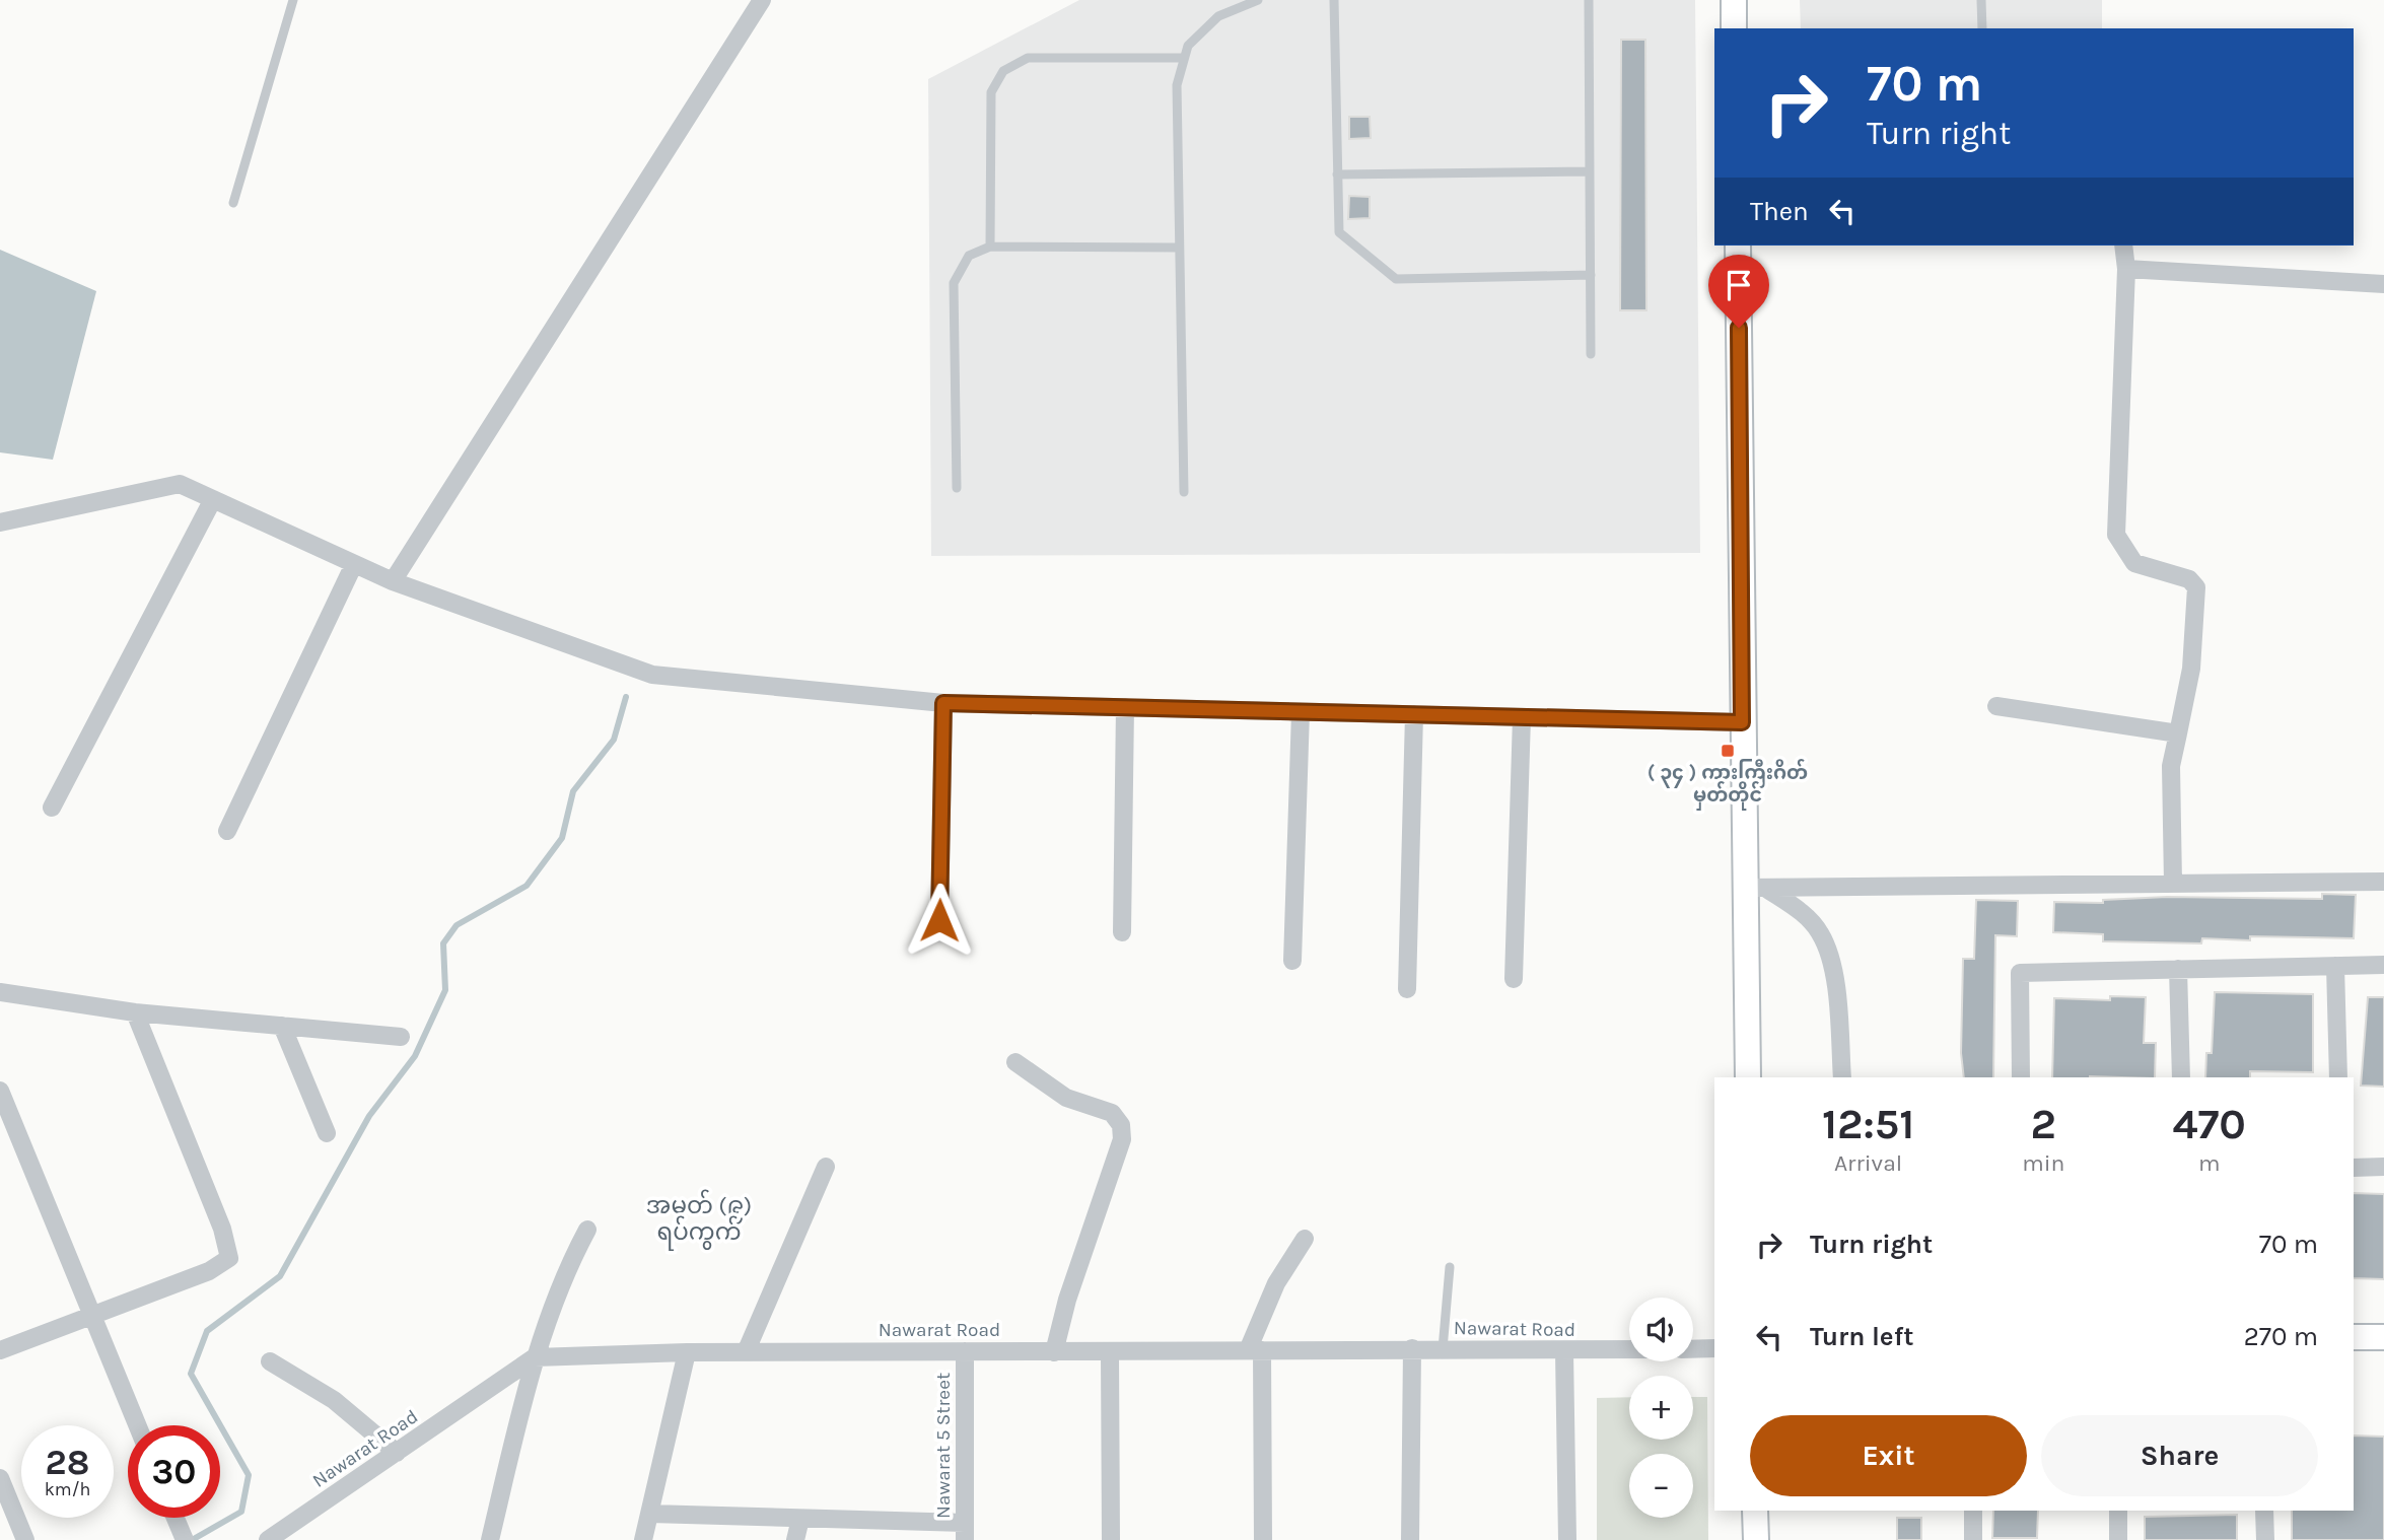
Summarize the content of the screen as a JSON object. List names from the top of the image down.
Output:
{
  "streets": {
    "street": ["Nawarat Road", "Nawarat 5 Street"]
  },
  "crossings": [
    ["Nawarat Road", "Nawarat 5 Street"]
  ],
  "districts": ["အမှတ် (၉) ရပ်ကွက်"],
  "places": {
    "transit": ["( ၃၄ ) ကားကြီးဂိတ် မှတ်တိုင်"]
  },
  "page": {
    "turn": ["70 m", "Turn right"],
    "then": "Then",
    "eta": [
      "12:51",
      "Arrival",
      "2",
      "min",
      "470",
      "m"
    ],
    "list": [
      {
        "name": "Turn right",
        "value": "70 m"
      },
      {
        "name": "Turn left",
        "value": "270 m"
      }
    ],
    "map_buttons": ["+", "−"],
    "buttons": ["Exit", "Share"],
    "speed": "28 km/h",
    "limit": "30"
  }
}
